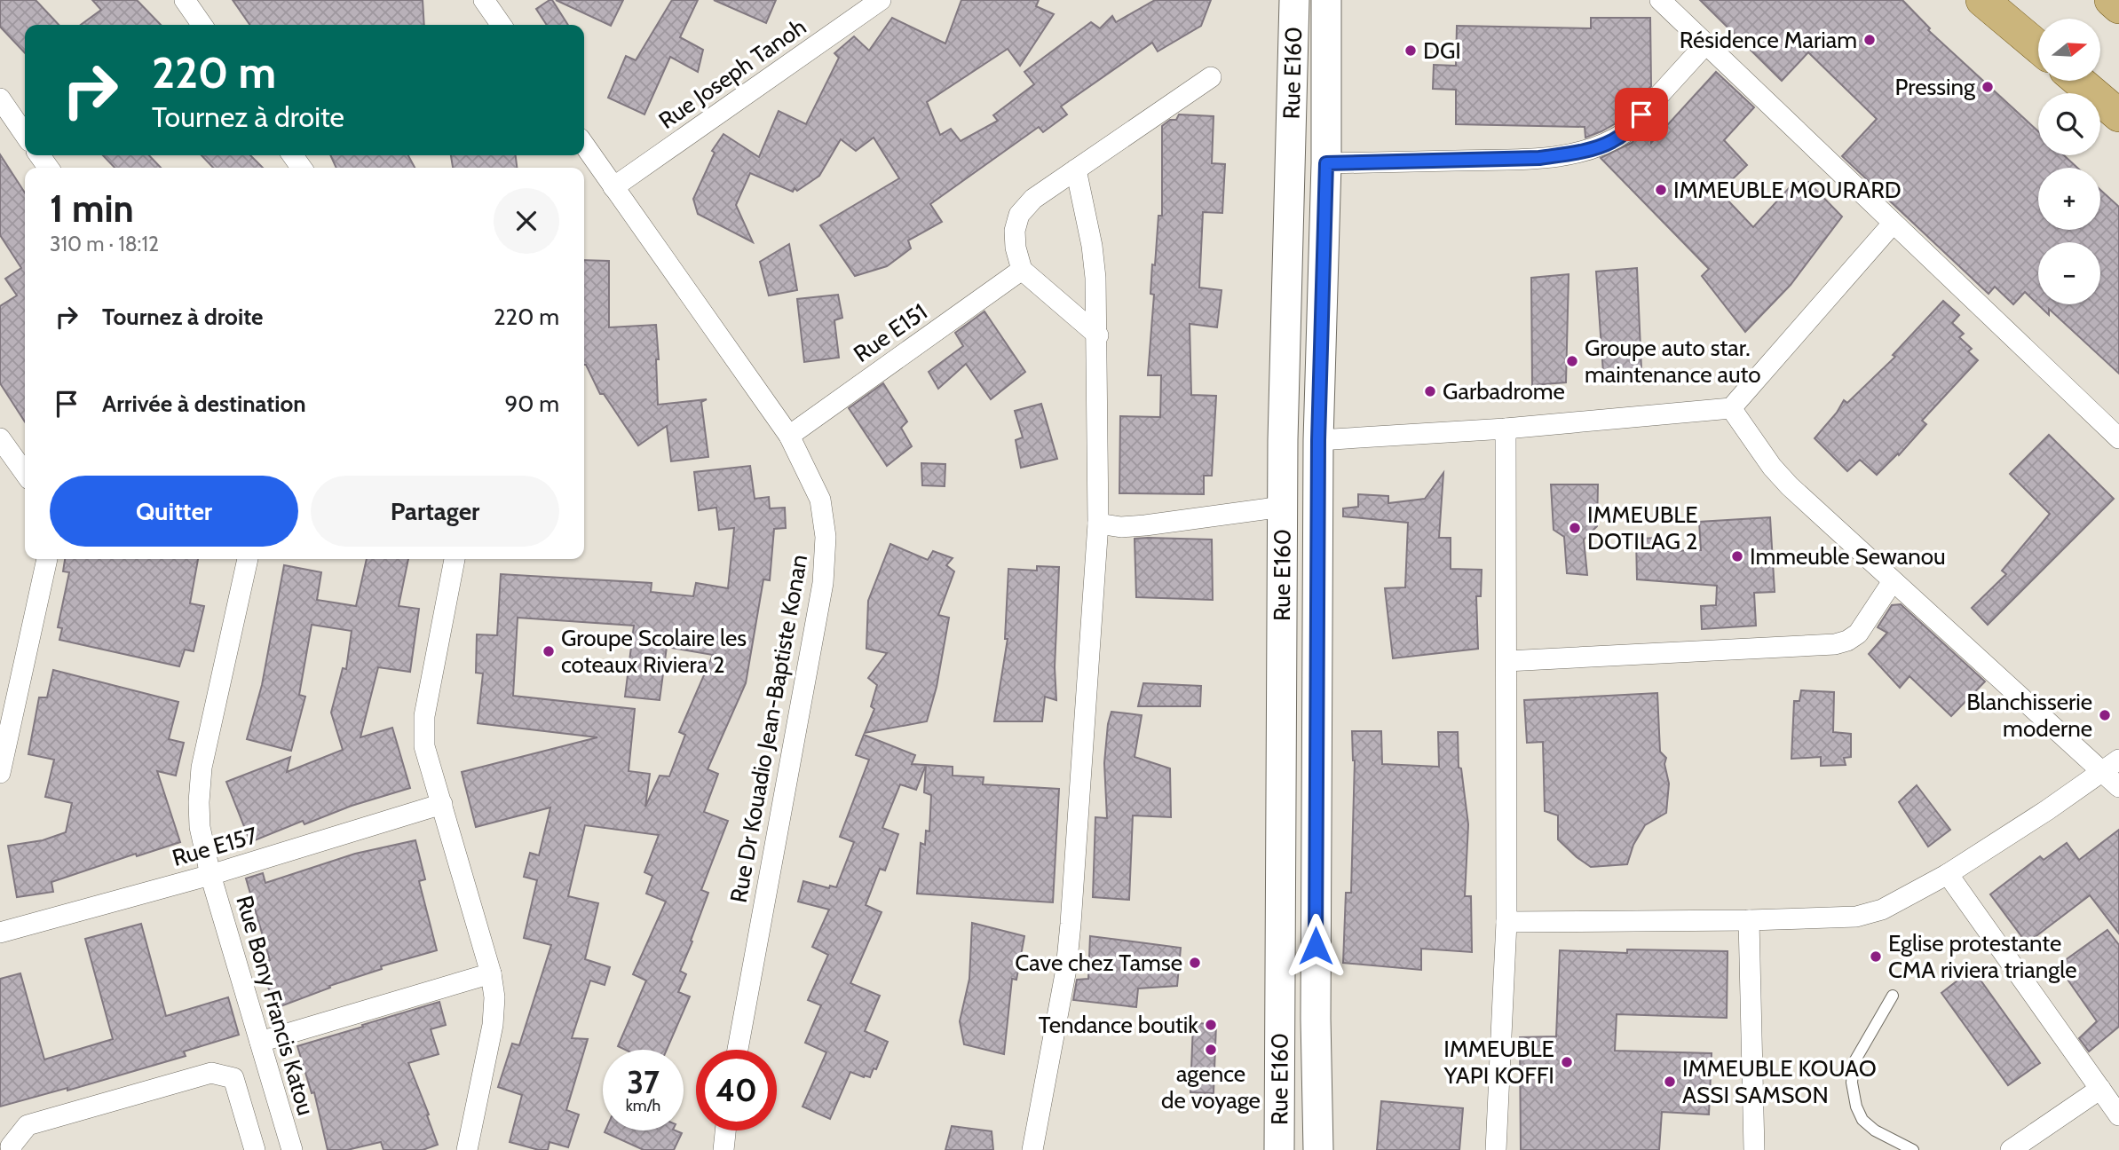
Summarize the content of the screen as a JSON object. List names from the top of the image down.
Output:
{
  "streets": {
    "street": [
      "Rue E160",
      "Rue Joseph Tanoh",
      "Rue E151",
      "Rue Dr Kouadio Jean-Baptiste Konan",
      "Rue E157",
      "Rue Bony Francis Katou"
    ]
  },
  "crossings": [
    ["Rue Joseph Tanoh", "Rue Dr Kouadio Jean-Baptiste Konan"],
    ["Rue E151", "Rue Dr Kouadio Jean-Baptiste Konan"],
    ["Rue E157", "Rue Bony Francis Katou"]
  ],
  "places": [
    "Résidence Mariam",
    "DGI",
    "Pressing",
    "IMMEUBLE MOURARD",
    "Groupe auto star. maintenance auto",
    "Garbadrome",
    "IMMEUBLE DOTILAG 2",
    "Immeuble Sewanou",
    "Groupe Scolaire les coteaux Riviera 2",
    "Blanchisserie moderne",
    "Eglise protestante CMA riviera triangle",
    "Cave chez Tamse",
    "Tendance boutik",
    "agence de voyage",
    "IMMEUBLE YAPI KOFFI",
    "IMMEUBLE KOUAO ASSI SAMSON"
  ],
  "north": "right",
  "page": {
    "map_buttons": ["+", "−"],
    "turn": ["220 m", "Tournez à droite"],
    "heading": ["1 min", "310 m · 18:12"],
    "list": [
      {
        "name": "Tournez à droite",
        "value": "220 m"
      },
      {
        "name": "Arrivée à destination",
        "value": "90 m"
      }
    ],
    "buttons": ["Quitter", "Partager"],
    "speed": "37 km/h",
    "limit": "40"
  }
}
